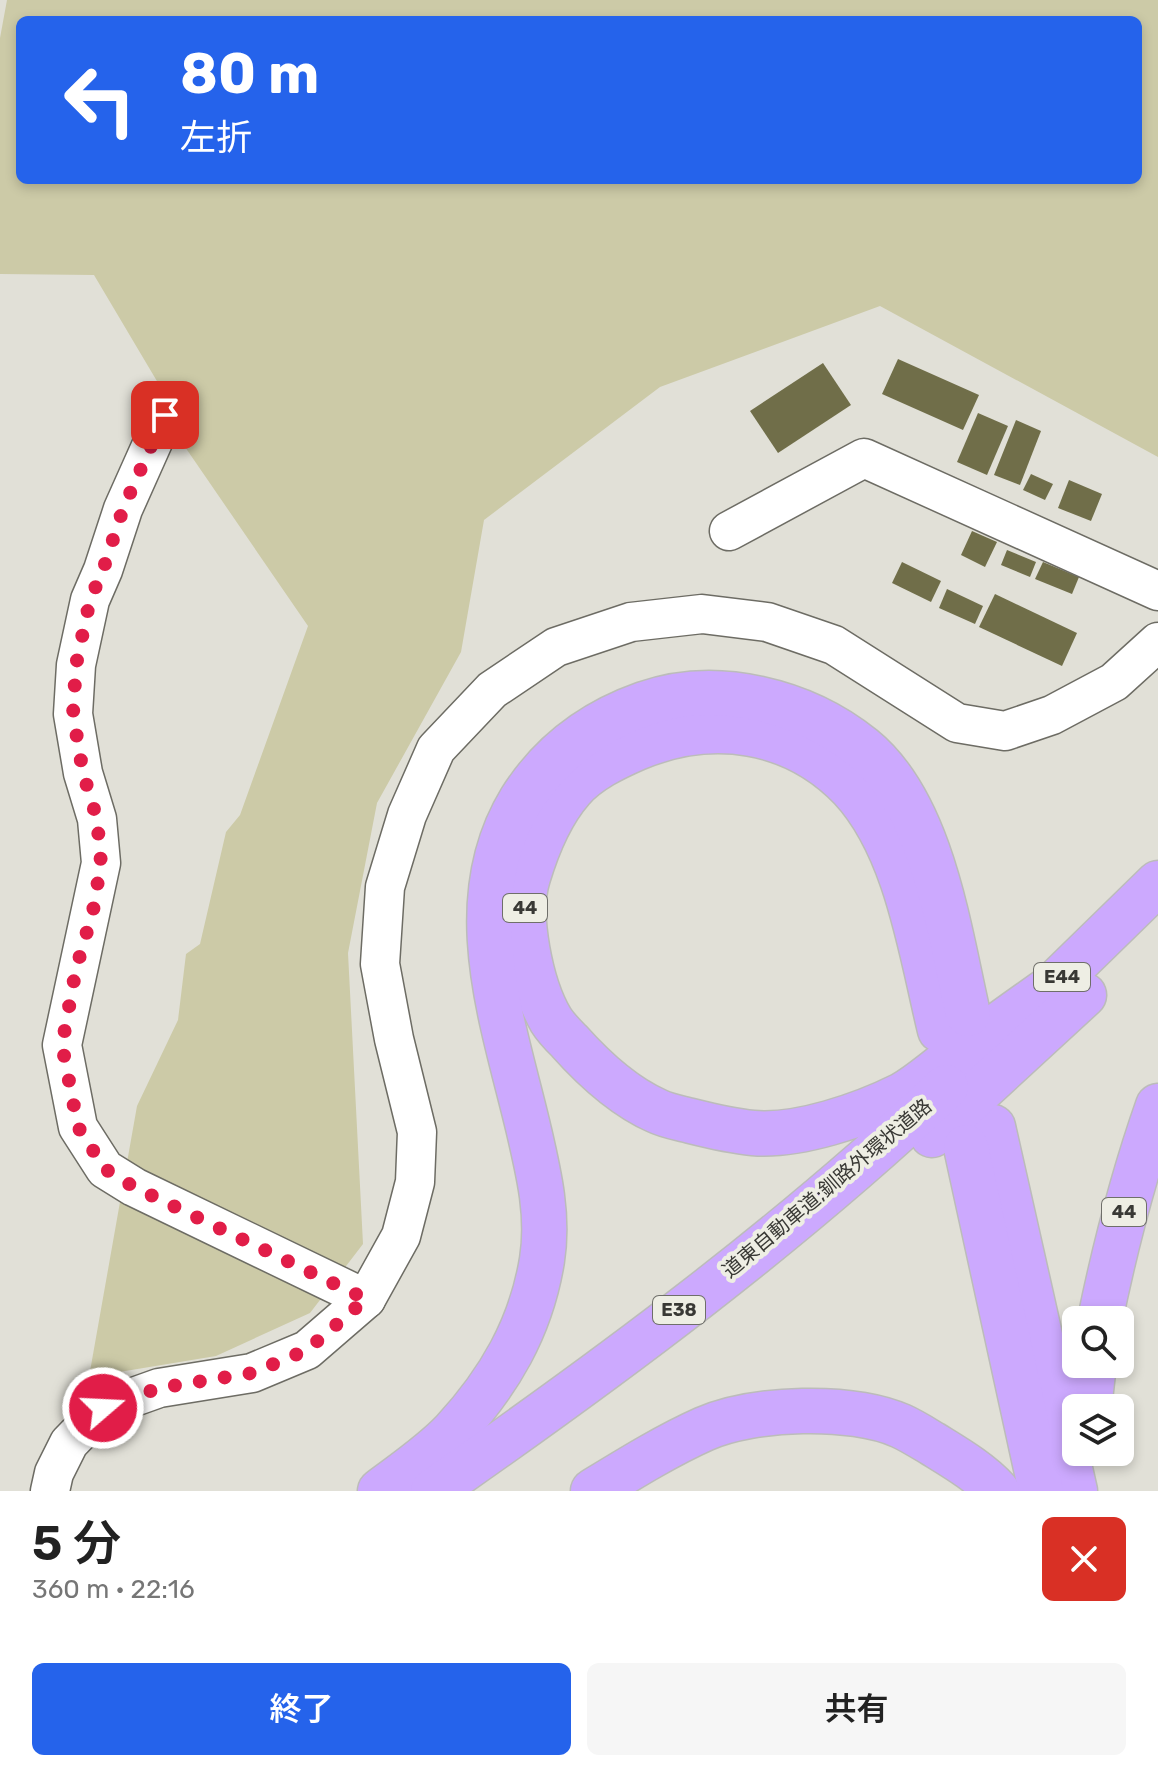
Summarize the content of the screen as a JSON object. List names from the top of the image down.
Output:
{
  "streets": {
    "highway": [
      "44",
      "E44",
      "道東自動車道;釧路外環状道路",
      "E38"
    ]
  },
  "crossings": [
    ["44", "道東自動車道;釧路外環状道路"]
  ],
  "page": {
    "turn": ["80 m", "左折"],
    "heading": ["5 分", "360 m · 22:16"],
    "buttons": ["終了", "共有"]
  }
}
